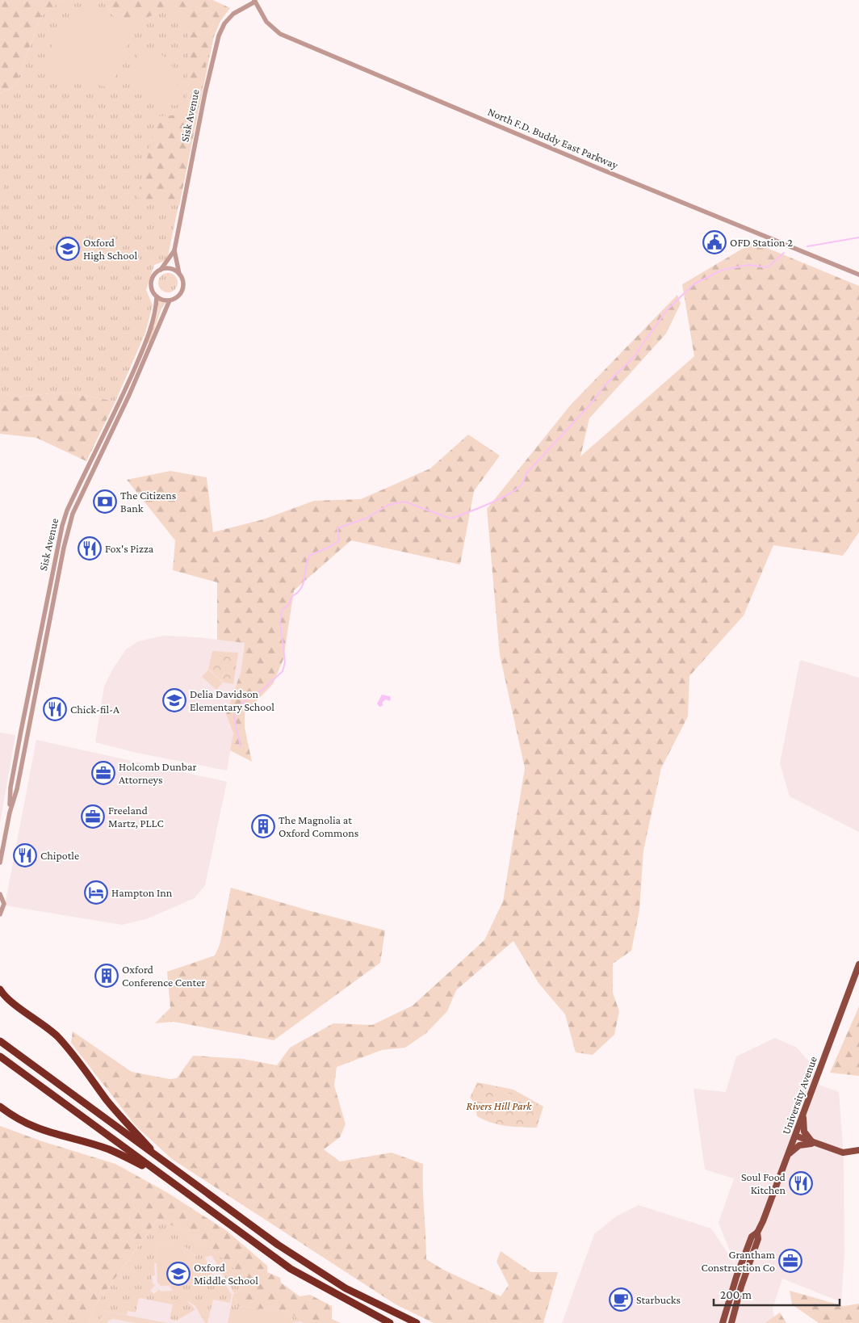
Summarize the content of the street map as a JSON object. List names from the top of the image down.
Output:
{
  "streets": {
    "main road": ["University Avenue"],
    "street": ["Sisk Avenue", "North F.D. Buddy East Parkway"]
  },
  "crossings": [
    ["Sisk Avenue", "North F.D. Buddy East Parkway"]
  ],
  "parks": ["Rivers Hill Park"],
  "places": {
    "public building": ["OFD Station 2"],
    "school or university": ["Oxford High School", "Delia Davidson Elementary School", "Oxford Middle School"],
    "bank": ["The Citizens Bank"],
    "restaurant": [
      "Fox's Pizza",
      "Chick-fil-A",
      "Chipotle",
      "Soul Food Kitchen"
    ],
    "office": ["Holcomb Dunbar Attorneys", "Freeland Martz, PLLC", "Grantham Construction Co"],
    "building": ["The Magnolia at Oxford Commons", "Oxford Conference Center"],
    "hotel": ["Hampton Inn"],
    "cafe": ["Starbucks"]
  },
  "scale_bar": "200 m"
}
